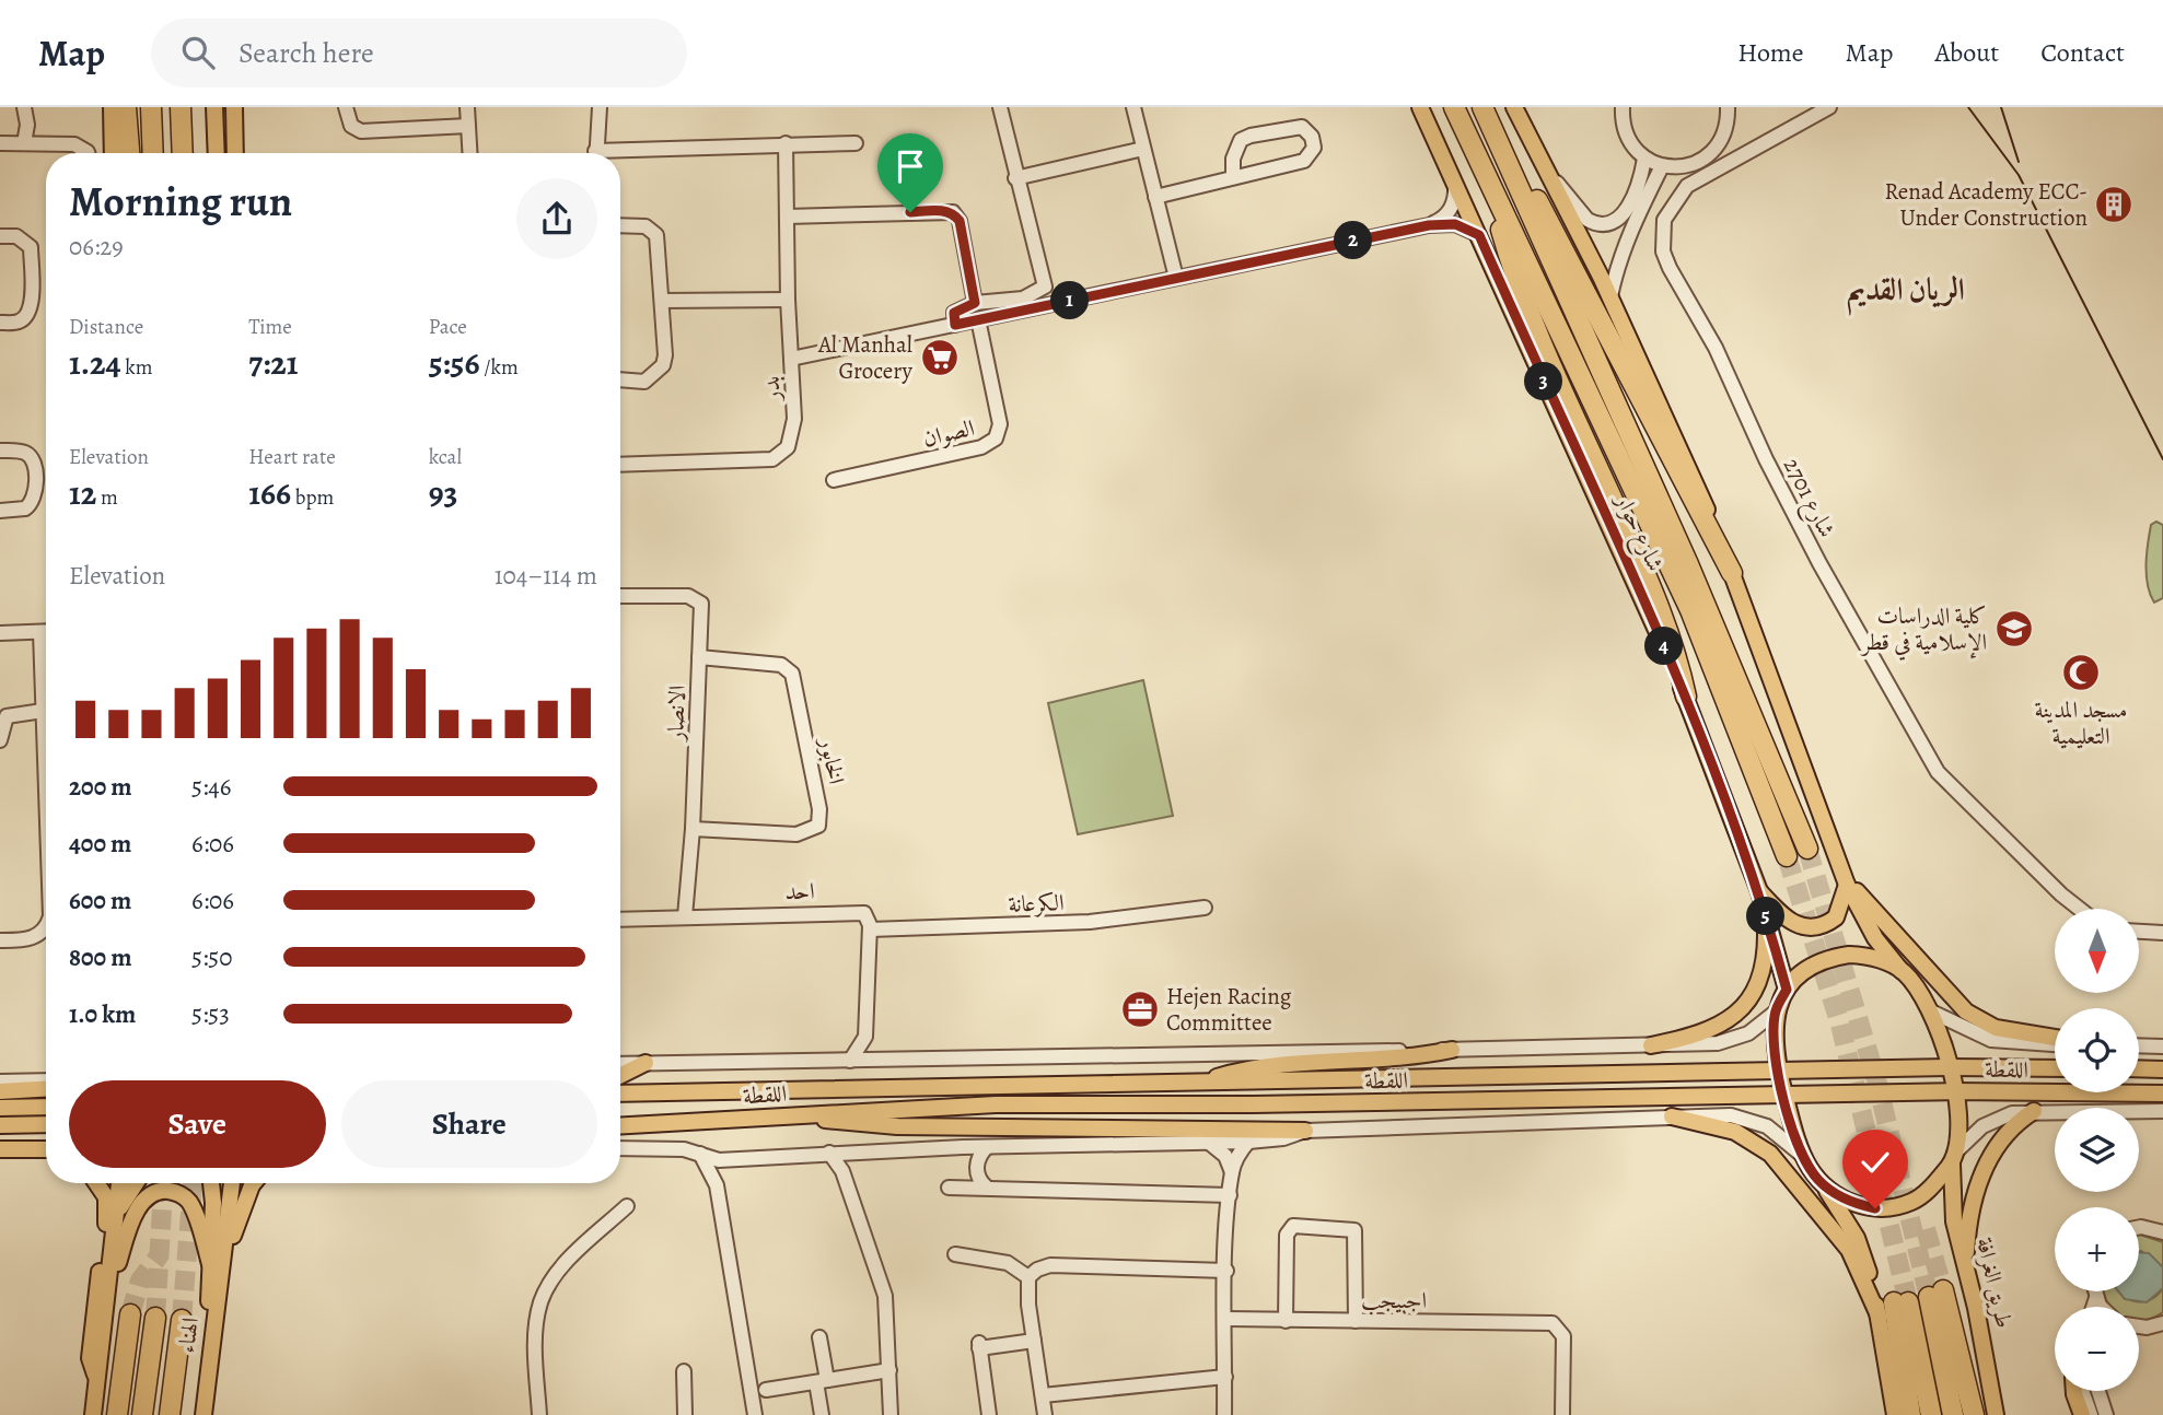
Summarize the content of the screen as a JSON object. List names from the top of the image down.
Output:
{
  "streets": {
    "highway": ["شارع حوار", "الهناء"],
    "main road": ["اللقطة", "طريق الغرافة"],
    "street": [
      "بدر",
      "الصوان",
      "شارع 2701",
      "الانصار",
      "الخابور",
      "احد",
      "الكرعانة",
      "اجبيجب"
    ]
  },
  "crossings": [
    ["الانصار", "الخابور"],
    ["الانصار", "احد"],
    ["احد", "الكرعانة"],
    ["اللقطة", "طريق الغرافة"]
  ],
  "districts": ["الريان القديم"],
  "places": {
    "building": ["Renad Academy ECC- Under Construction"],
    "supermarket": ["Al Manhal Grocery"],
    "school or university": ["كلية الدراسات الإسلامية في قطر"],
    "mosque": ["مسجد المدينة التعليمية"],
    "office": ["Hejen Racing Committee"]
  },
  "north": "bottom",
  "page": {
    "header": "Map",
    "search": "Search here",
    "nav": [
      "Home",
      "Map",
      "About",
      "Contact"
    ],
    "heading": ["Morning run", "06:29"],
    "pins": [
      "2",
      "1",
      "3",
      "4",
      "5"
    ],
    "stats": [
      ["Distance", "1.24 km"],
      ["Time", "7:21"],
      ["Pace", "5:56 /km"],
      ["Elevation", "12 m"],
      ["Heart rate", "166 bpm"],
      ["kcal", "93"]
    ],
    "chart": ["Elevation", "104–114 m"],
    "list": [
      {
        "name": "200 m",
        "note": "5:46"
      },
      {
        "name": "400 m",
        "note": "6:06"
      },
      {
        "name": "600 m",
        "note": "6:06"
      },
      {
        "name": "800 m",
        "note": "5:50"
      },
      {
        "name": "1.0 km",
        "note": "5:53"
      }
    ],
    "map_buttons": ["+", "−"],
    "buttons": ["Save", "Share"]
  }
}
